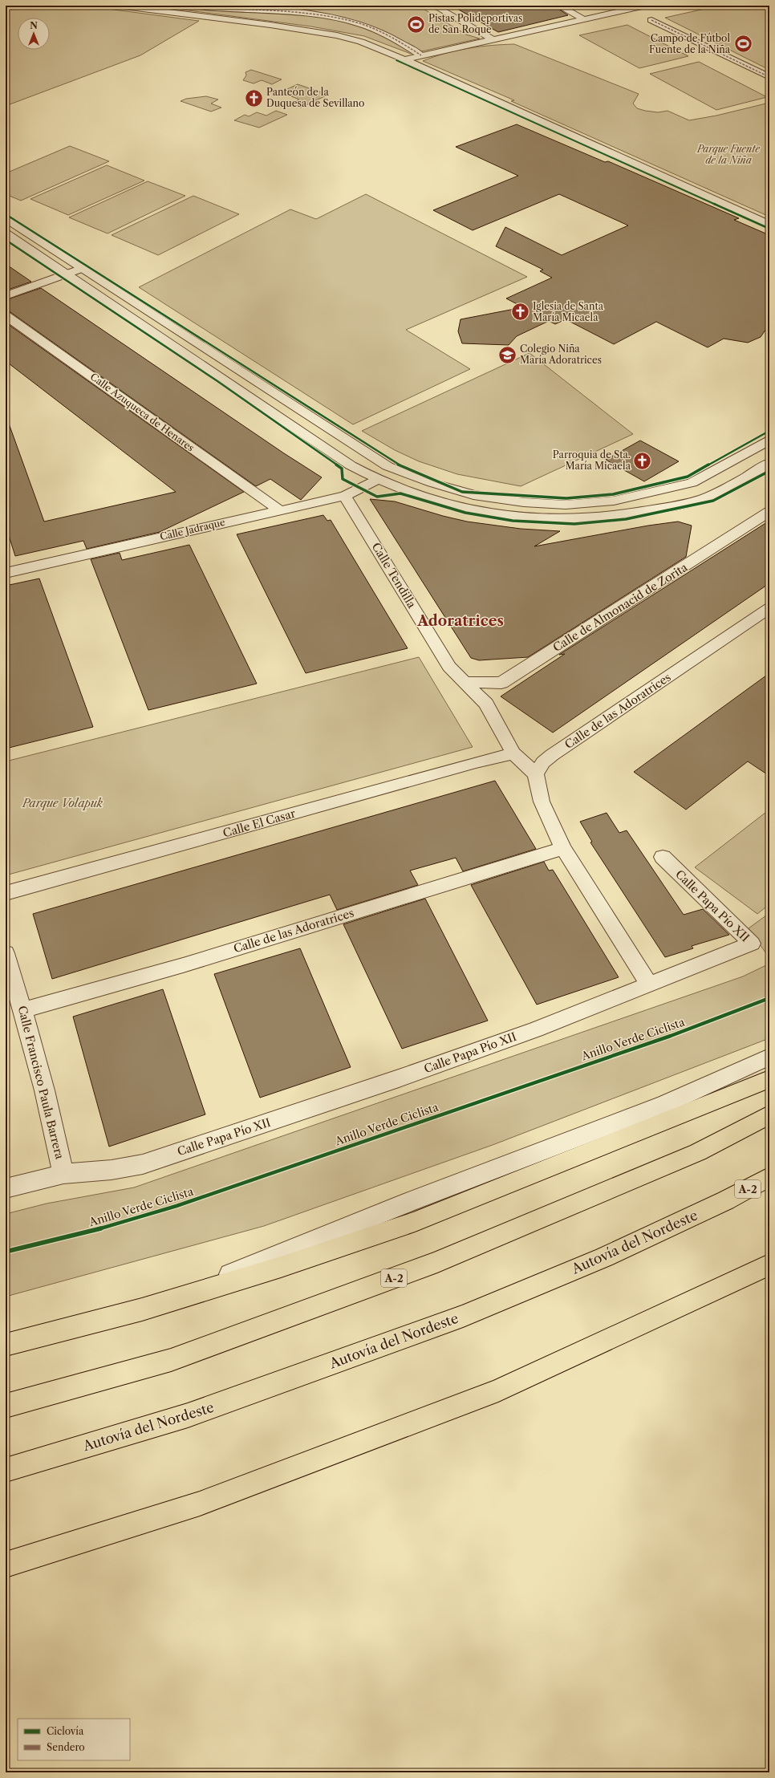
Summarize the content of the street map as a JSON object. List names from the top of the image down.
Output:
{
  "streets": {
    "highway": ["A-2", "Autovía del Nordeste"],
    "street": [
      "Calle Azuqueca de Henares",
      "Calle Jadraque",
      "Calle Tendilla",
      "Calle de Almonacid de Zorita",
      "Calle de las Adoratrices",
      "Calle El Casar",
      "Calle Papa Pío XII",
      "Calle Francisco Paula Barrera"
    ],
    "cycle path": ["Anillo Verde Ciclista"]
  },
  "crossings": [
    ["Calle Azuqueca de Henares", "Calle Jadraque"],
    ["Calle Jadraque", "Calle Tendilla"],
    ["Calle Tendilla", "Calle de Almonacid de Zorita"],
    ["Calle Tendilla", "Calle de las Adoratrices"],
    ["Calle Tendilla", "Calle El Casar"],
    ["Calle de las Adoratrices", "Calle Francisco Paula Barrera"],
    ["Calle Papa Pío XII", "Calle Francisco Paula Barrera"]
  ],
  "districts": ["Adoratrices"],
  "parks": ["Parque Fuente de la Niña", "Parque Volapuk"],
  "places": {
    "sports": ["Pistas Polideportivas de San Roque", "Campo de Fútbol Fuente de la Niña"],
    "church": ["Panteón de la Duquesa de Sevillano", "Iglesia de Santa María Micaela", "Parroquia de Sta. María Micaela"],
    "school or university": ["Colegio Niña María Adoratrices"]
  },
  "legend": ["Ciclovía", "Sendero"],
  "north": "top"
}
